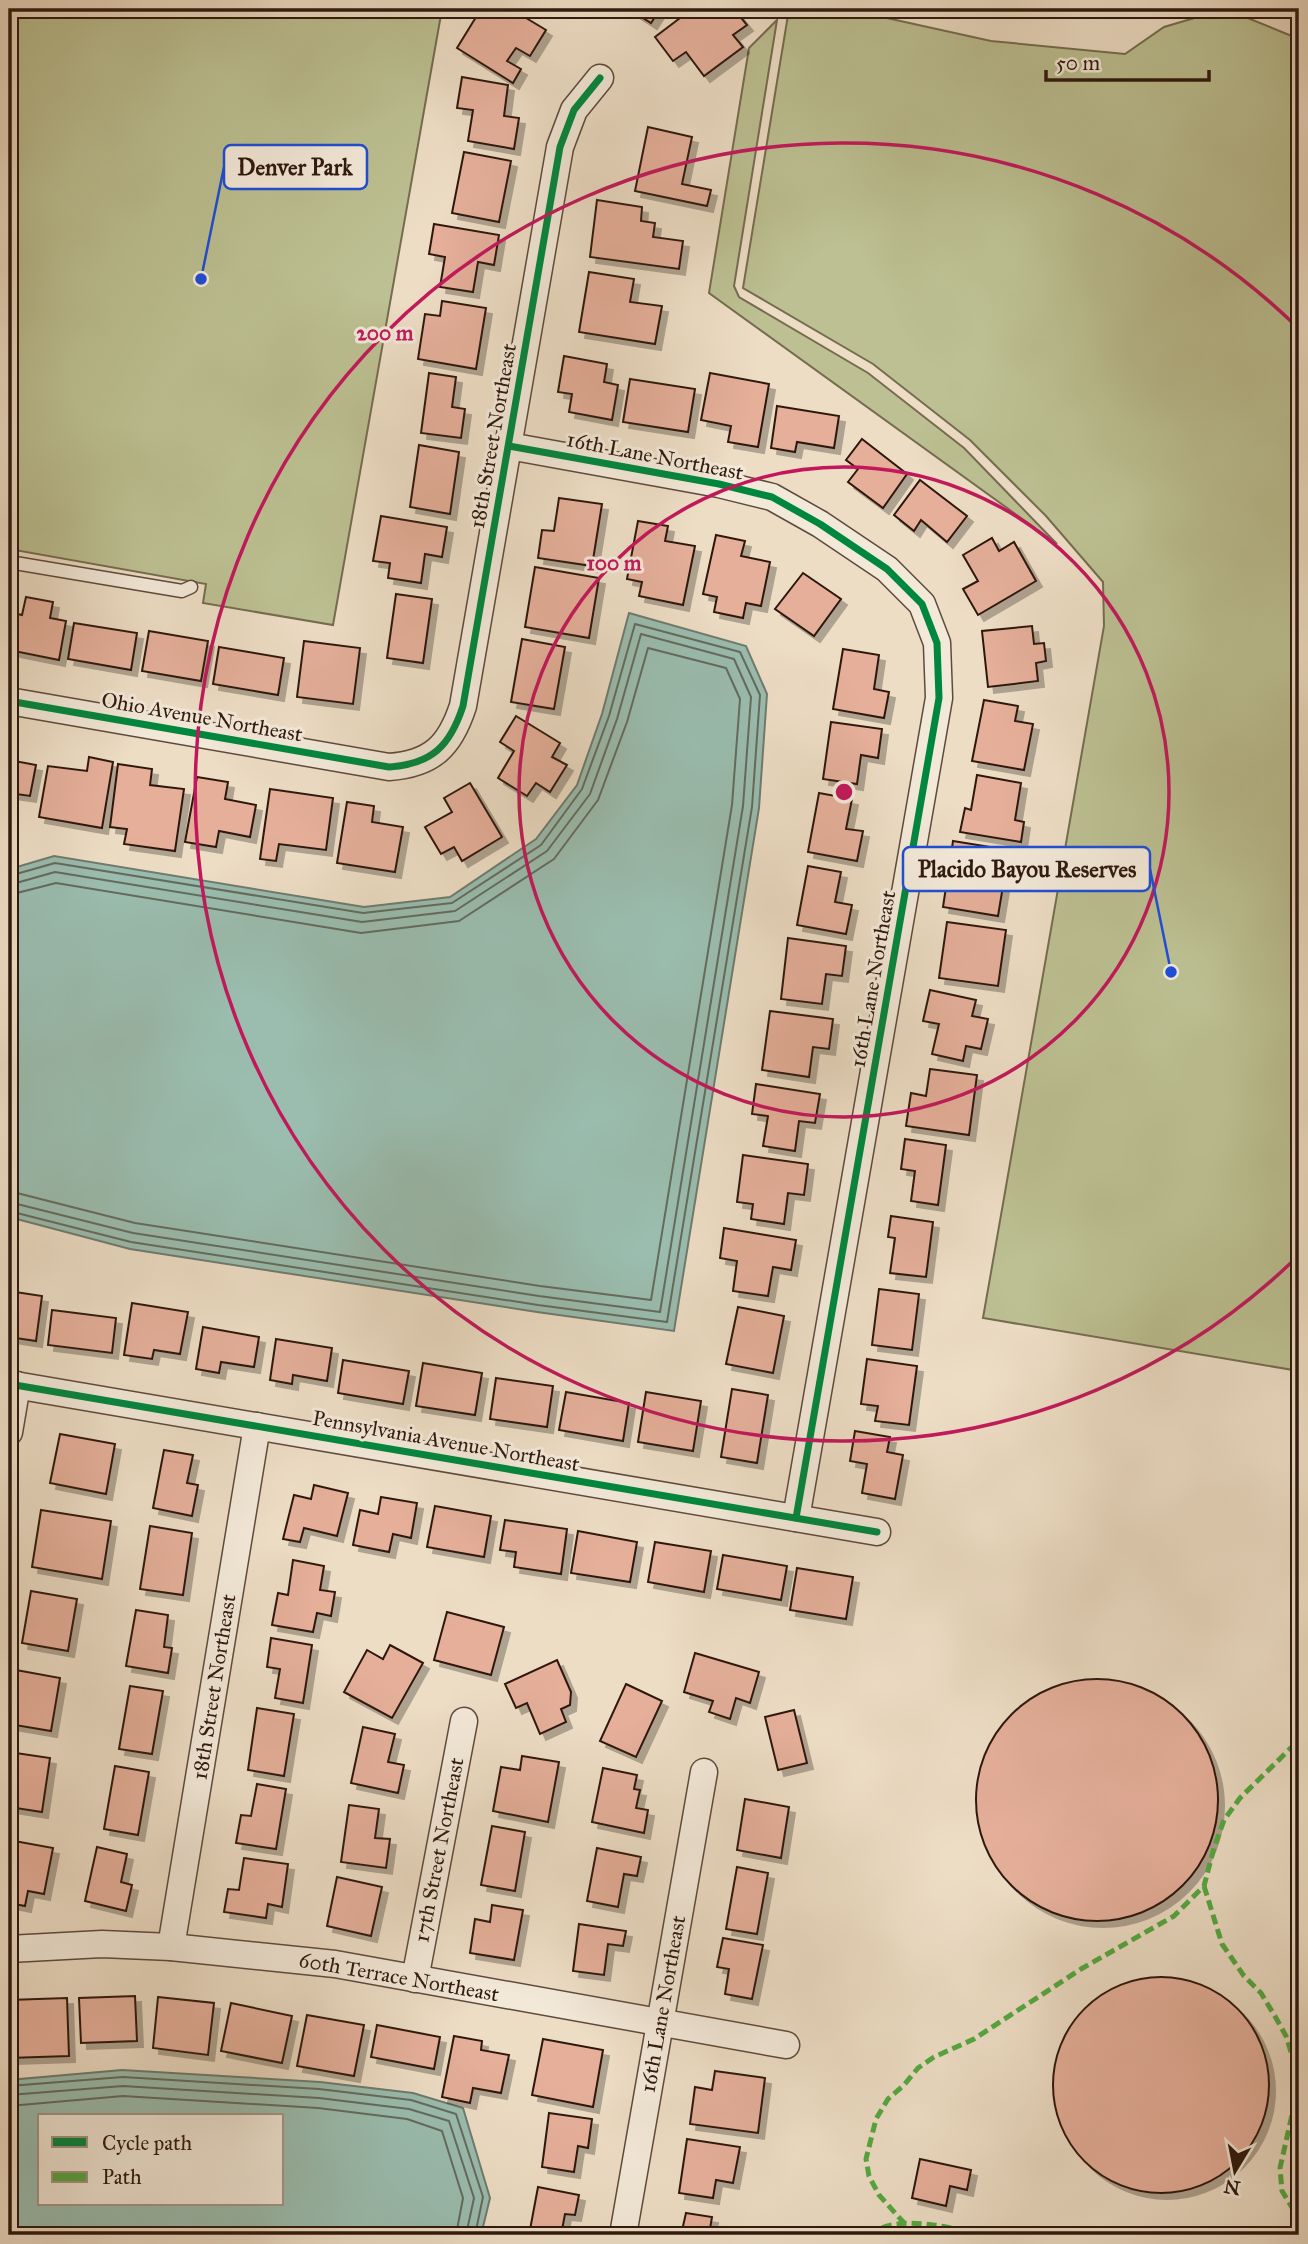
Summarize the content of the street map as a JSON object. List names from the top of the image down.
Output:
{
  "streets": {
    "street": [
      "18th Street Northeast",
      "16th Lane Northeast",
      "Ohio Avenue Northeast",
      "Pennsylvania Avenue Northeast",
      "17th Street Northeast",
      "60th Terrace Northeast"
    ]
  },
  "crossings": [
    ["18th Street Northeast", "16th Lane Northeast"],
    ["18th Street Northeast", "Ohio Avenue Northeast"],
    ["18th Street Northeast", "Pennsylvania Avenue Northeast"],
    ["18th Street Northeast", "60th Terrace Northeast"],
    ["16th Lane Northeast", "Pennsylvania Avenue Northeast"],
    ["16th Lane Northeast", "60th Terrace Northeast"],
    ["17th Street Northeast", "60th Terrace Northeast"]
  ],
  "places": ["Denver Park", "Placido Bayou Reserves"],
  "legend": ["Cycle path", "Path"],
  "scale_bar": "50 m",
  "north": "bottom",
  "rings": ["200 m", "100 m"]
}
